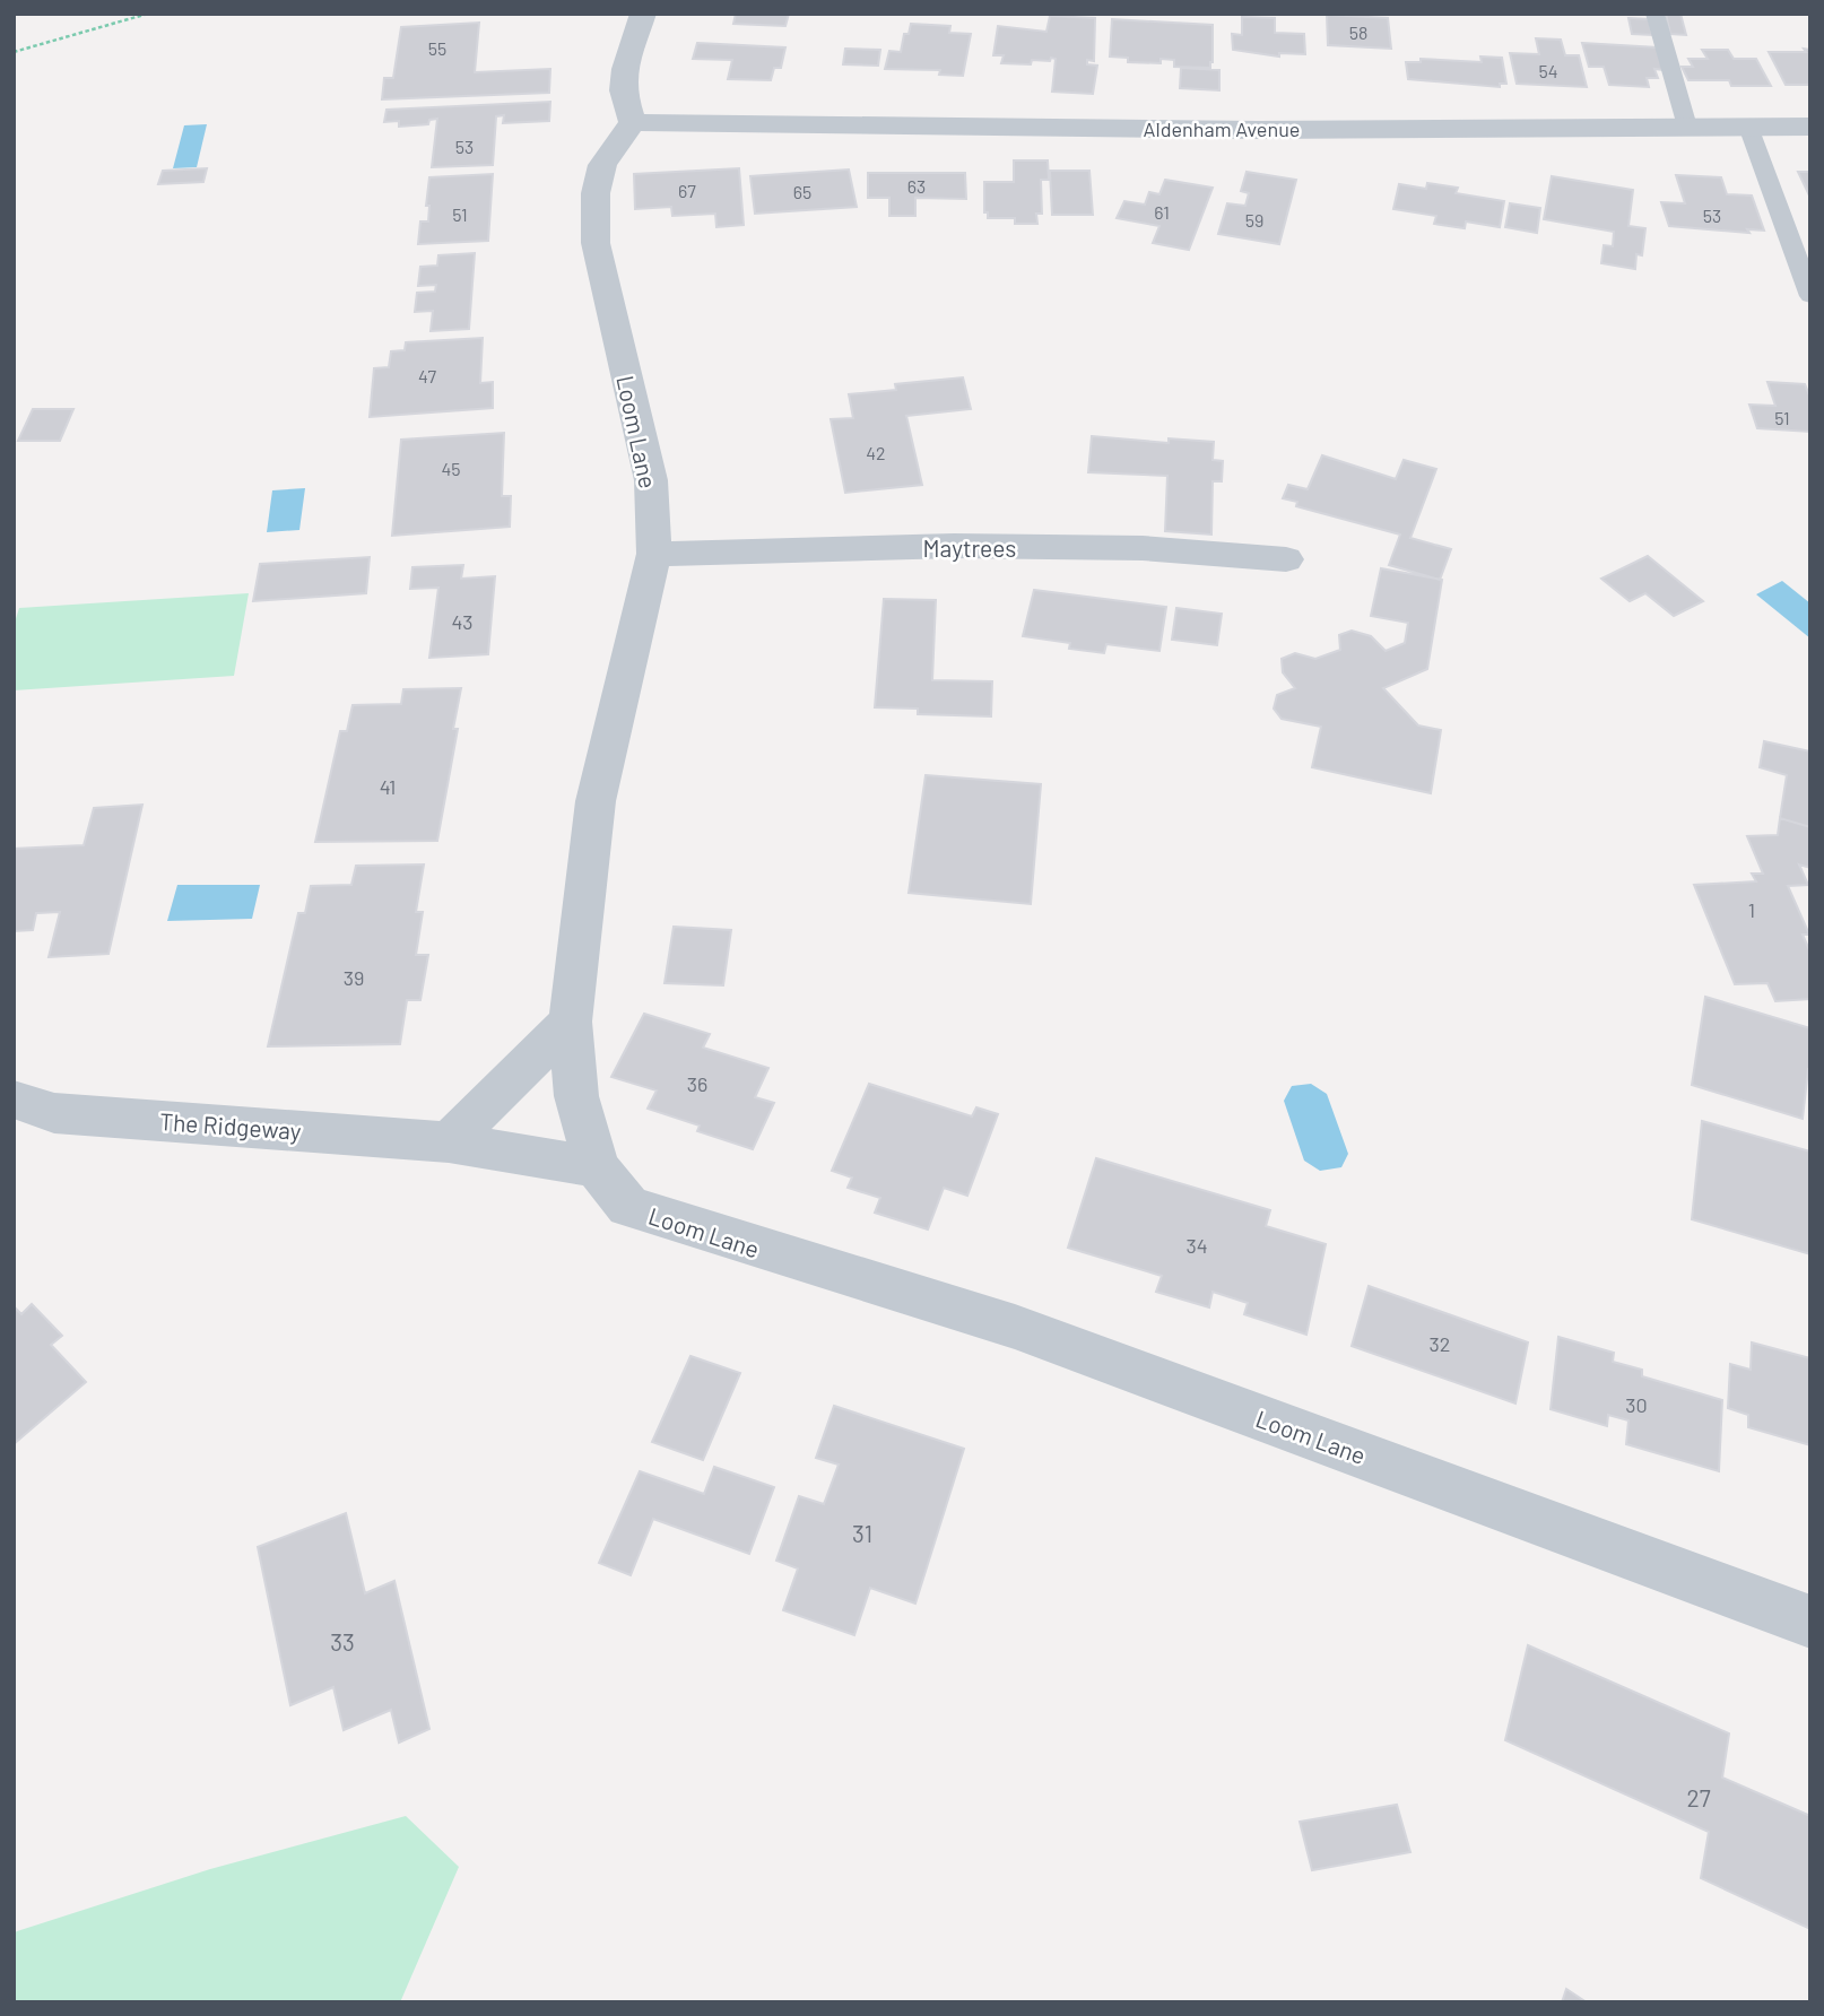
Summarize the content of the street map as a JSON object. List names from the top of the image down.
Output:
{
  "streets": {
    "street": [
      "Aldenham Avenue",
      "Loom Lane",
      "Maytrees",
      "The Ridgeway"
    ]
  },
  "crossings": [
    ["Aldenham Avenue", "Loom Lane"],
    ["Loom Lane", "Maytrees"],
    ["Loom Lane", "The Ridgeway"]
  ],
  "house_numbers": [
    "58",
    "55",
    "54",
    "53",
    "63",
    "67",
    "65",
    "61",
    "51",
    "53",
    "59",
    "47",
    "51",
    "42",
    "45",
    "43",
    "41",
    "1",
    "39",
    "36",
    "34",
    "32",
    "30",
    "31",
    "33",
    "27"
  ]
}
